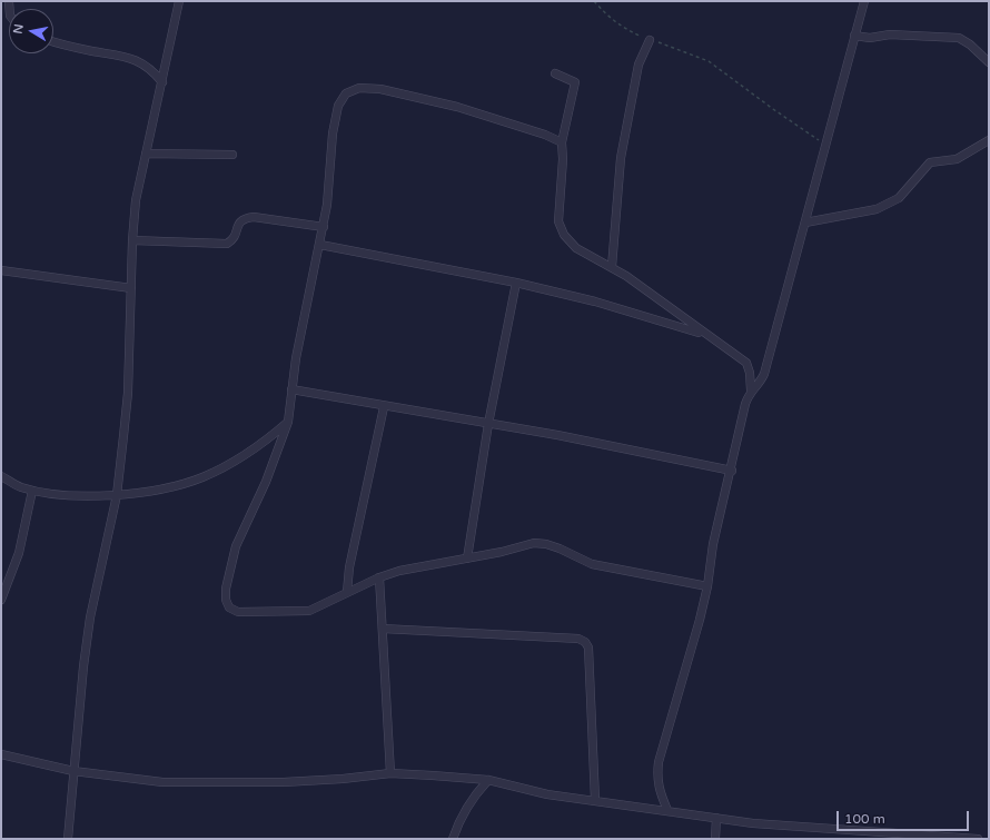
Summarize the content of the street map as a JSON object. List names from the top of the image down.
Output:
{
  "scale_bar": "100 m",
  "north": "left"
}
